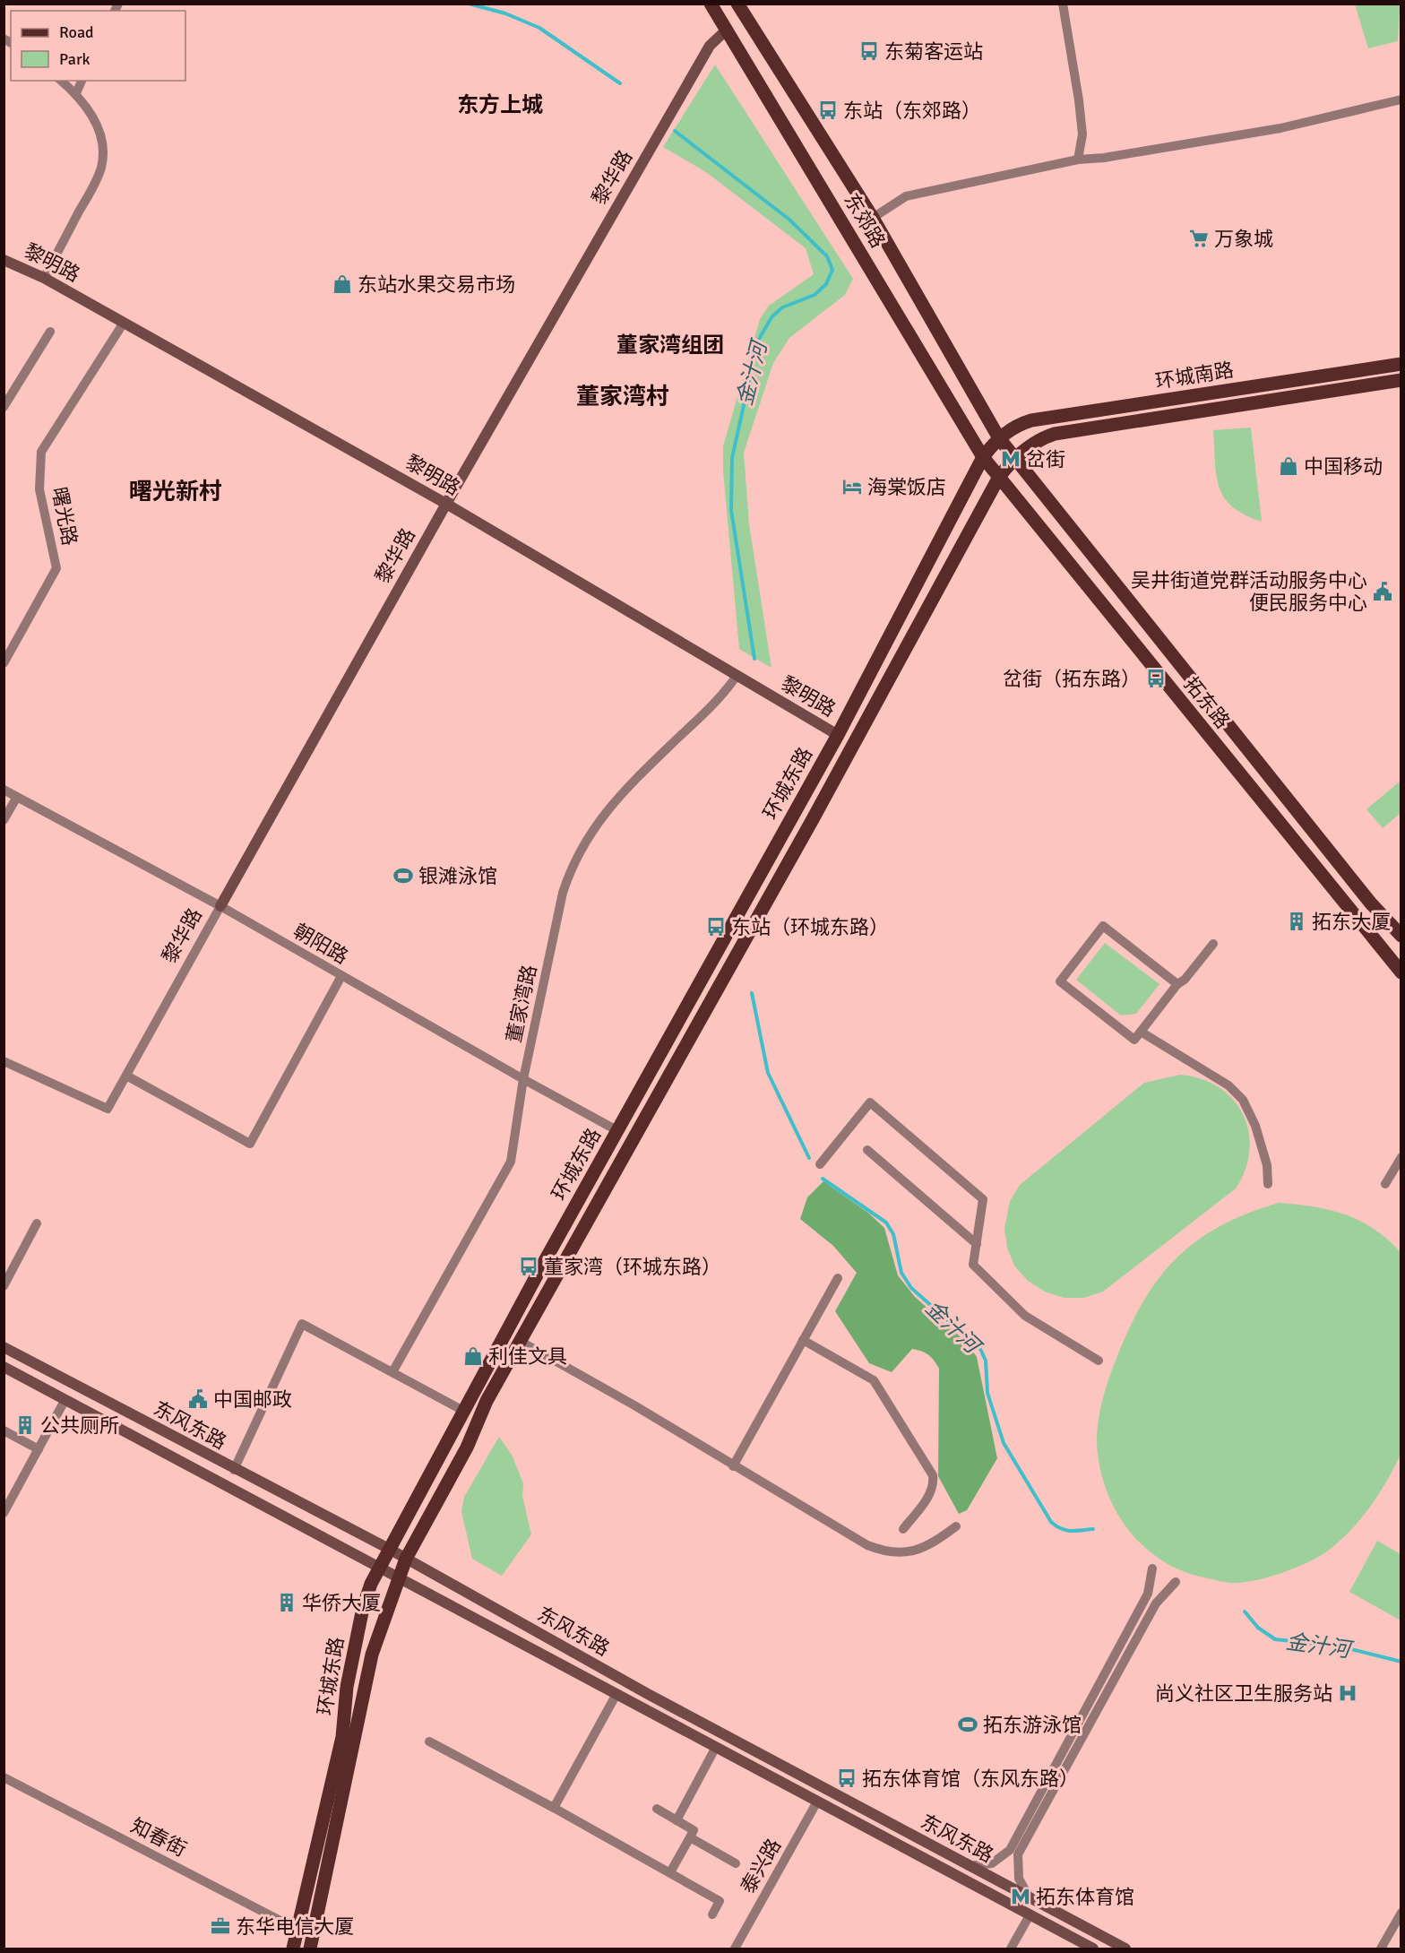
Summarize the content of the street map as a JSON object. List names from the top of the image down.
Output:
{
  "streets": {
    "main road": [
      "黎华路",
      "东郊路",
      "黎明路",
      "环城南路",
      "拓东路",
      "环城东路",
      "东风东路"
    ],
    "street": [
      "曙光路",
      "朝阳路",
      "董家湾路",
      "知春街",
      "泰兴路"
    ]
  },
  "crossings": [
    ["黎华路", "东郊路"],
    ["黎华路", "黎明路"],
    ["黎华路", "朝阳路"],
    ["东郊路", "环城南路"],
    ["东郊路", "拓东路"],
    ["东郊路", "环城东路"],
    ["黎明路", "曙光路"],
    ["黎明路", "环城东路"],
    ["黎明路", "董家湾路"],
    ["环城南路", "拓东路"],
    ["环城南路", "环城东路"],
    ["拓东路", "环城东路"],
    ["环城东路", "朝阳路"],
    ["环城东路", "东风东路"],
    ["环城东路", "知春街"],
    ["朝阳路", "董家湾路"],
    ["东风东路", "泰兴路"]
  ],
  "districts": [
    "东方上城",
    "董家湾组团",
    "董家湾村",
    "曙光新村"
  ],
  "water": ["金汁河"],
  "places": {
    "bus stop": [
      "东菊客运站",
      "东站（东郊路）",
      "岔街（拓东路）",
      "东站（环城东路）",
      "董家湾（环城东路）",
      "拓东体育馆（东风东路）"
    ],
    "supermarket": ["万象城"],
    "shop": ["东站水果交易市场", "中国移动", "利佳文具"],
    "metro station": ["岔街", "拓东体育馆"],
    "hotel": ["海棠饭店"],
    "public building": ["吴井街道党群活动服务中心 便民服务中心", "中国邮政"],
    "sports": ["银滩泳馆", "拓东游泳馆"],
    "building": ["拓东大厦", "公共厕所", "华侨大厦"],
    "hospital": ["尚义社区卫生服务站"],
    "office": ["东华电信大厦"]
  },
  "legend": ["Road", "Park"]
}
